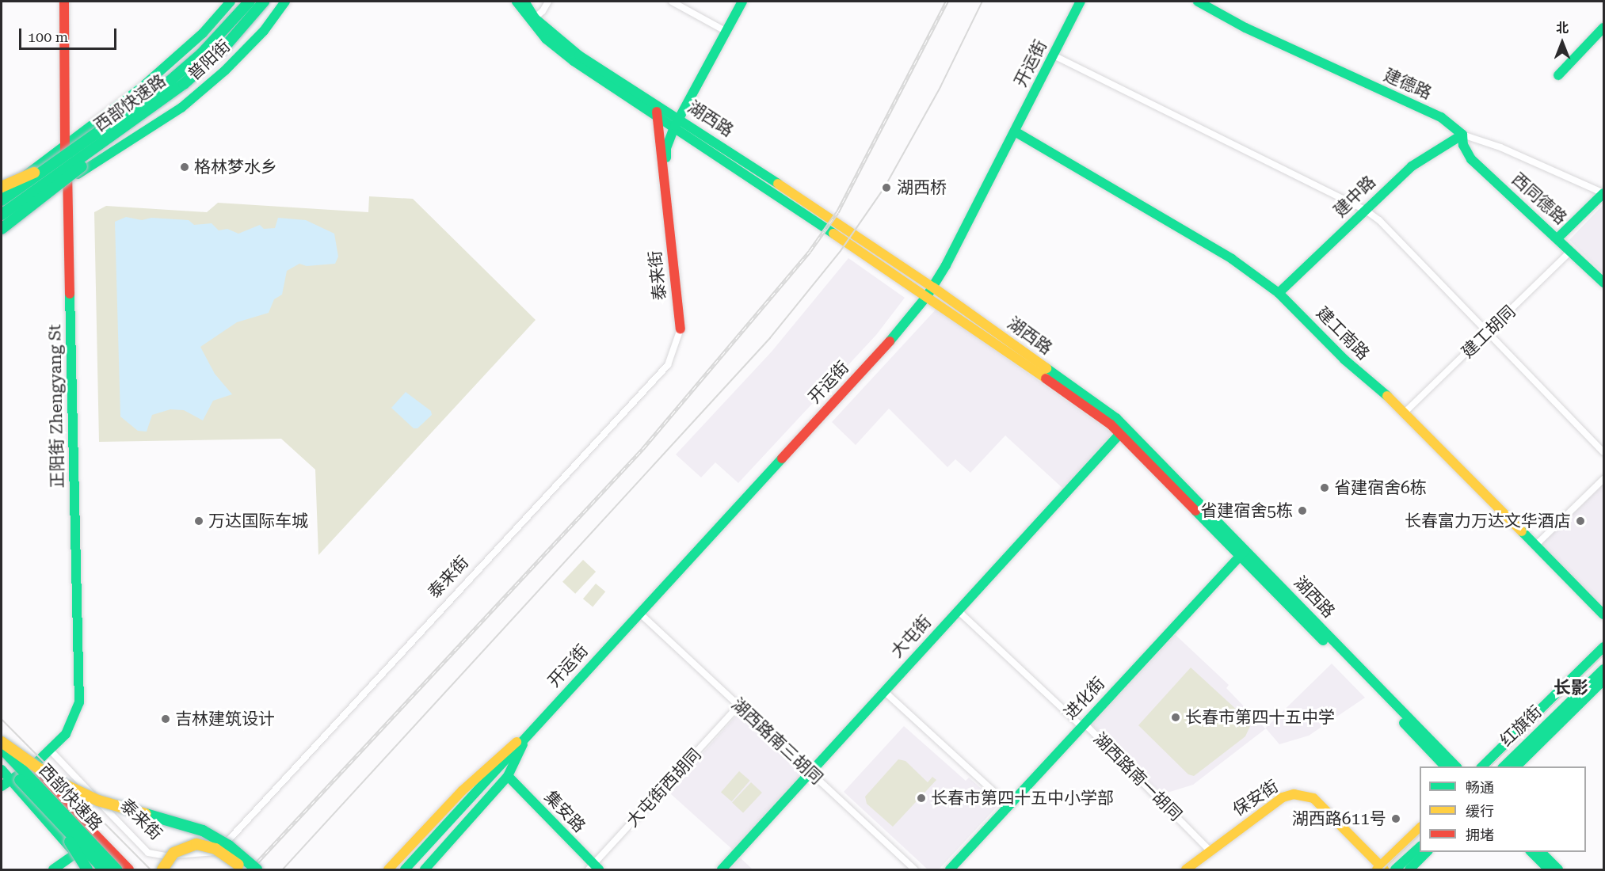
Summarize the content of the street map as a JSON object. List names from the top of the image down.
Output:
{
  "streets": {
    "main road": [
      "普阳街",
      "开运街",
      "建德路",
      "西部快速路",
      "湖西路",
      "建中路",
      "西同德路",
      "泰来街",
      "建工南路",
      "正阳街 Zhengyang St",
      "大屯街",
      "进化街",
      "红旗街",
      "保安街",
      "集安路"
    ],
    "street": [
      "建工胡同",
      "湖西路南三胡同",
      "湖西路南一胡同",
      "大屯街西胡同"
    ]
  },
  "crossings": [
    ["普阳街", "正阳街 Zhengyang St"],
    ["开运街", "湖西路"],
    ["开运街", "建工南路"],
    ["开运街", "湖西路南三胡同"],
    ["开运街", "集安路"],
    ["建德路", "建中路"],
    ["建德路", "西同德路"],
    ["湖西路", "泰来街"],
    ["湖西路", "大屯街"],
    ["湖西路", "进化街"],
    ["建中路", "西同德路"],
    ["建中路", "建工南路"],
    ["西同德路", "建工胡同"],
    ["泰来街", "正阳街 Zhengyang St"],
    ["建工胡同", "建工南路"],
    ["大屯街", "湖西路南三胡同"],
    ["大屯街", "湖西路南一胡同"],
    ["进化街", "湖西路南一胡同"],
    ["湖西路南三胡同", "大屯街西胡同"],
    ["湖西路南一胡同", "保安街"],
    ["大屯街西胡同", "集安路"]
  ],
  "districts": ["长影"],
  "places": [
    "格林梦水乡",
    "湖西桥",
    "省建宿舍6栋",
    "省建宿舍5栋",
    "万达国际车城",
    "长春富力万达文华酒店",
    "长春市第四十五中学",
    "吉林建筑设计",
    "长春市第四十五中小学部",
    "湖西路611号"
  ],
  "legend": ["畅通", "缓行", "拥堵"],
  "scale_bar": "100 m",
  "north": "top"
}
